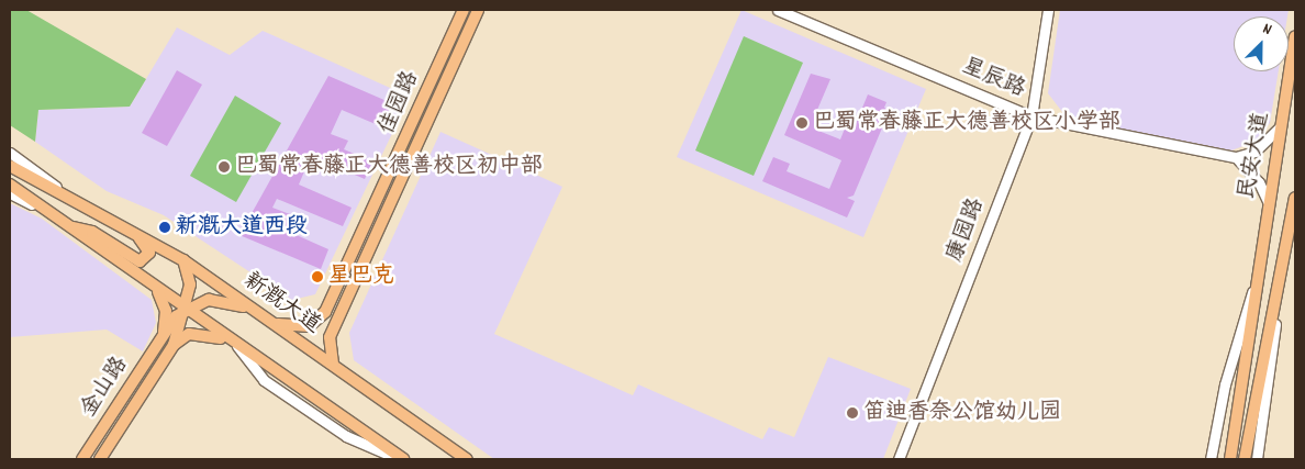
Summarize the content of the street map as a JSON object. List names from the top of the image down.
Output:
{
  "streets": {
    "main road": [
      "佳园路",
      "民安大道",
      "新溉大道",
      "金山路"
    ],
    "street": ["星辰路", "康园路"]
  },
  "crossings": [
    ["星辰路", "康园路"],
    ["佳园路", "新溉大道"],
    ["新溉大道", "金山路"]
  ],
  "places": [
    "巴蜀常春藤正大德善校区小学部",
    "巴蜀常春藤正大德善校区初中部",
    "新溉大道西段",
    "星巴克",
    "笛迪香奈公馆幼儿园"
  ],
  "north": "top right"
}
